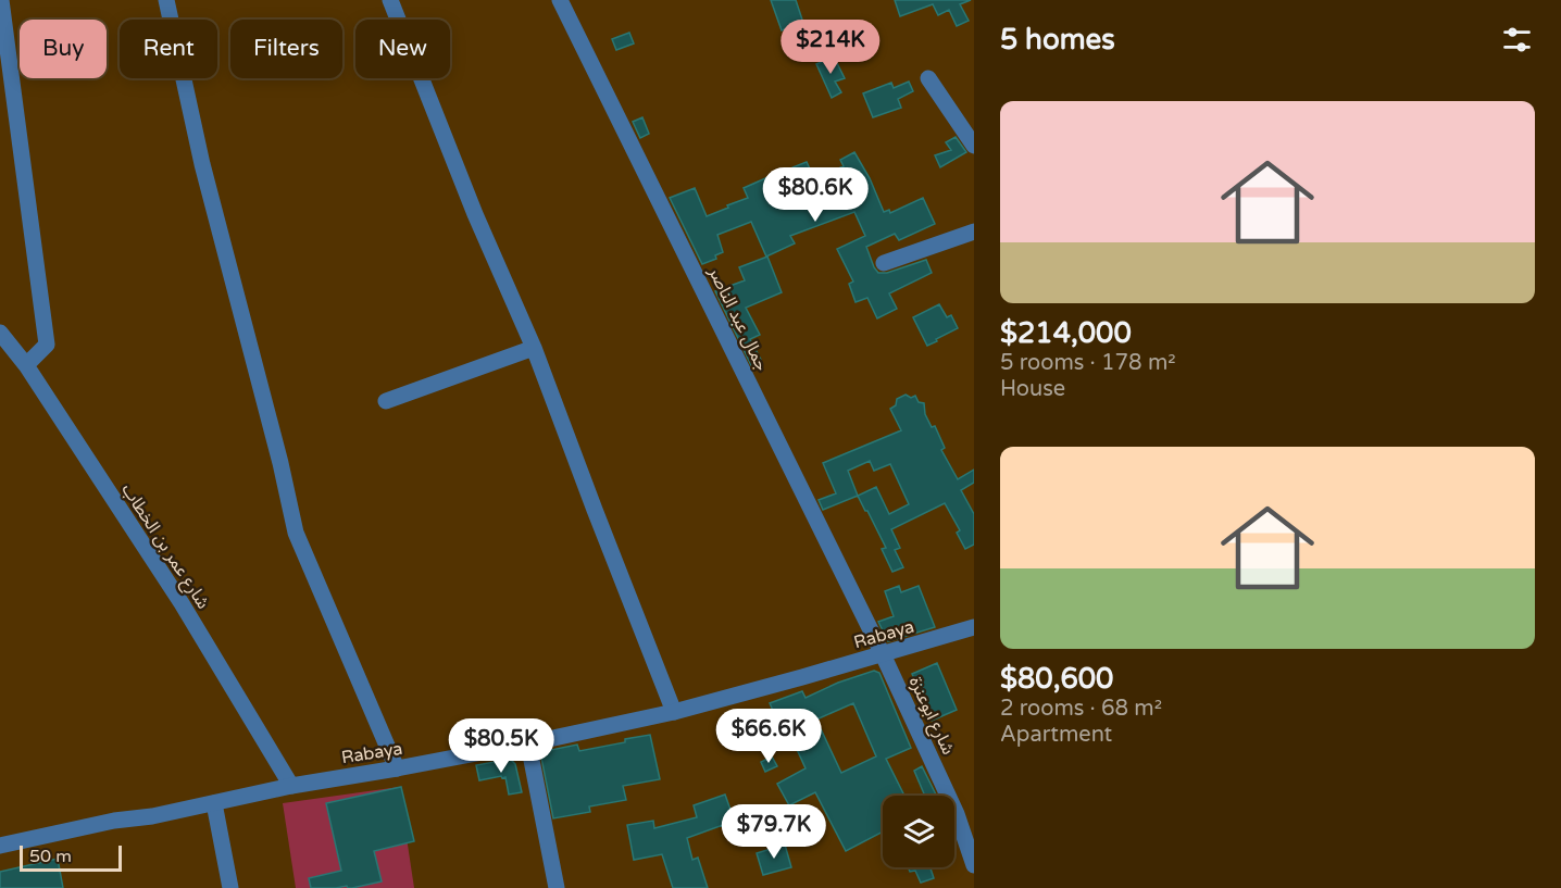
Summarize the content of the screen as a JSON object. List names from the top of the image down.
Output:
{
  "streets": {
    "street": [
      "جمال عبد الناصر",
      "شارع عمر بن الخطاب",
      "Rabaya",
      "شارع ابوعنزة"
    ]
  },
  "crossings": [
    ["جمال عبد الناصر", "Rabaya"],
    ["جمال عبد الناصر", "شارع ابوعنزة"],
    ["شارع عمر بن الخطاب", "Rabaya"],
    ["Rabaya", "شارع ابوعنزة"]
  ],
  "scale_bar": "50 m",
  "page": {
    "heading": "5 homes",
    "price": [
      "$214K",
      "$80.6K",
      "$66.6K",
      "$80.5K",
      "$79.7K"
    ],
    "chip": [
      "Buy",
      "Rent",
      "Filters",
      "New"
    ],
    "list": [
      {
        "name": "$214,000",
        "note": "5 rooms · 178 m² · House"
      },
      {
        "name": "$80,600",
        "note": "2 rooms · 68 m² · Apartment"
      }
    ],
    "scale": "50 m"
  }
}
